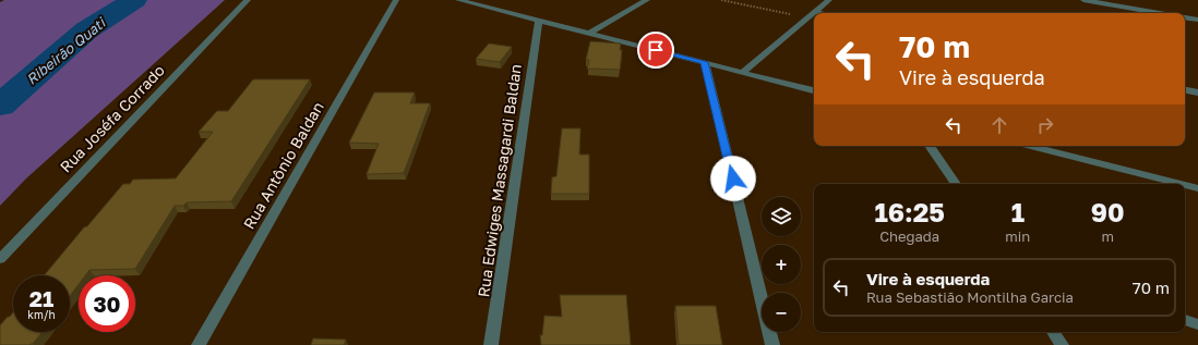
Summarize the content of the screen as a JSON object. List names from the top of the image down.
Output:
{
  "streets": {
    "street": ["Rua Joséfa Corrado", "Rua Antônio Baldan", "Rua Edwiges Massagardi Baldan"]
  },
  "water": ["Ribeirão Quati"],
  "page": {
    "turn": ["70 m", "Vire à esquerda"],
    "eta": [
      "16:25",
      "Chegada",
      "1",
      "min",
      "90",
      "m"
    ],
    "map_buttons": ["+", "−"],
    "list": [
      {
        "name": "Vire à esquerda",
        "note": "Rua Sebastião Montilha Garcia",
        "value": "70 m"
      }
    ],
    "speed": "21 km/h",
    "limit": "30"
  }
}
